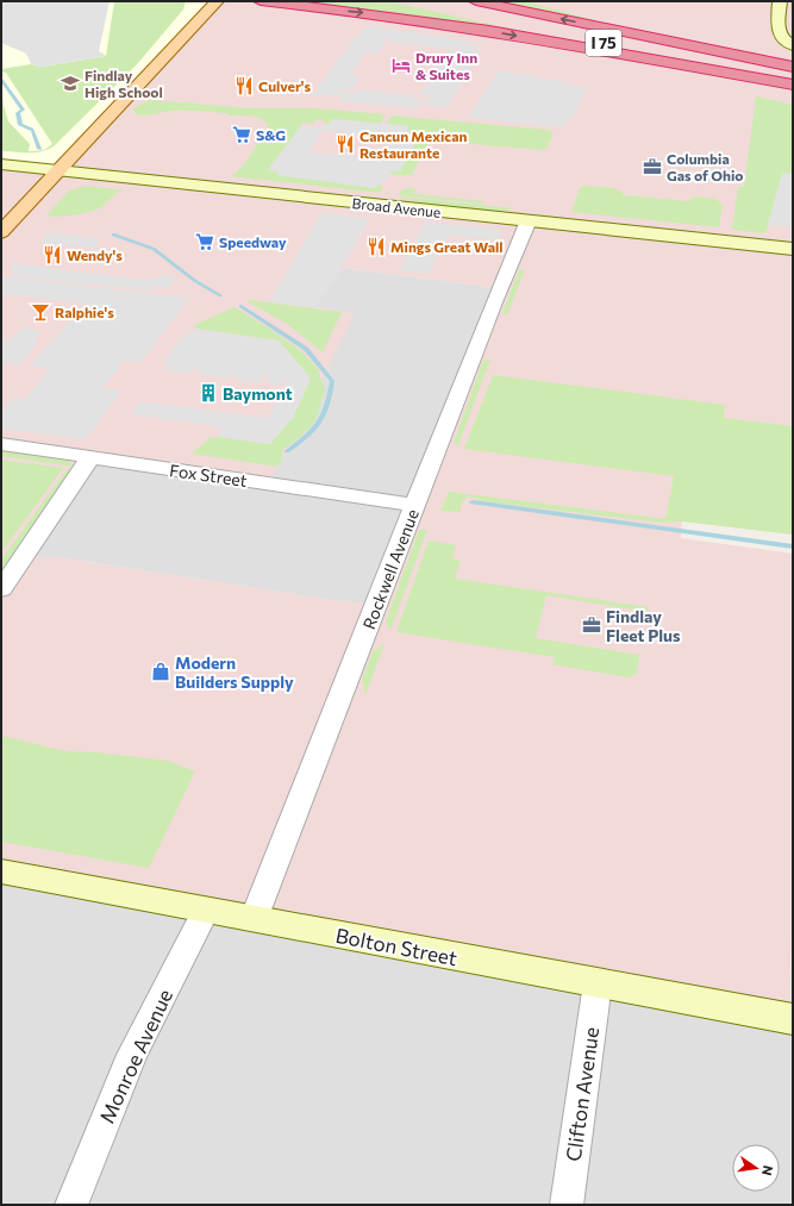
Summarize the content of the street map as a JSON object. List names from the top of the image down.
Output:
{
  "streets": {
    "highway": ["I 75"],
    "main road": ["Broad Avenue", "Bolton Street"],
    "street": [
      "Fox Street",
      "Rockwell Avenue",
      "Monroe Avenue",
      "Clifton Avenue"
    ]
  },
  "crossings": [
    ["Broad Avenue", "Rockwell Avenue"],
    ["Fox Street", "Rockwell Avenue"],
    ["Rockwell Avenue", "Bolton Street"],
    ["Bolton Street", "Monroe Avenue"],
    ["Bolton Street", "Clifton Avenue"]
  ],
  "places": {
    "hotel": ["Drury Inn & Suites"],
    "school or university": ["Findlay High School"],
    "restaurant": [
      "Culver's",
      "Cancun Mexican Restaurante",
      "Mings Great Wall",
      "Wendy's"
    ],
    "supermarket": ["S&G", "Speedway"],
    "office": ["Columbia Gas of Ohio", "Findlay Fleet Plus"],
    "bar": ["Ralphie's"],
    "building": ["Baymont"],
    "shop": ["Modern Builders Supply"]
  },
  "north": "right"
}
